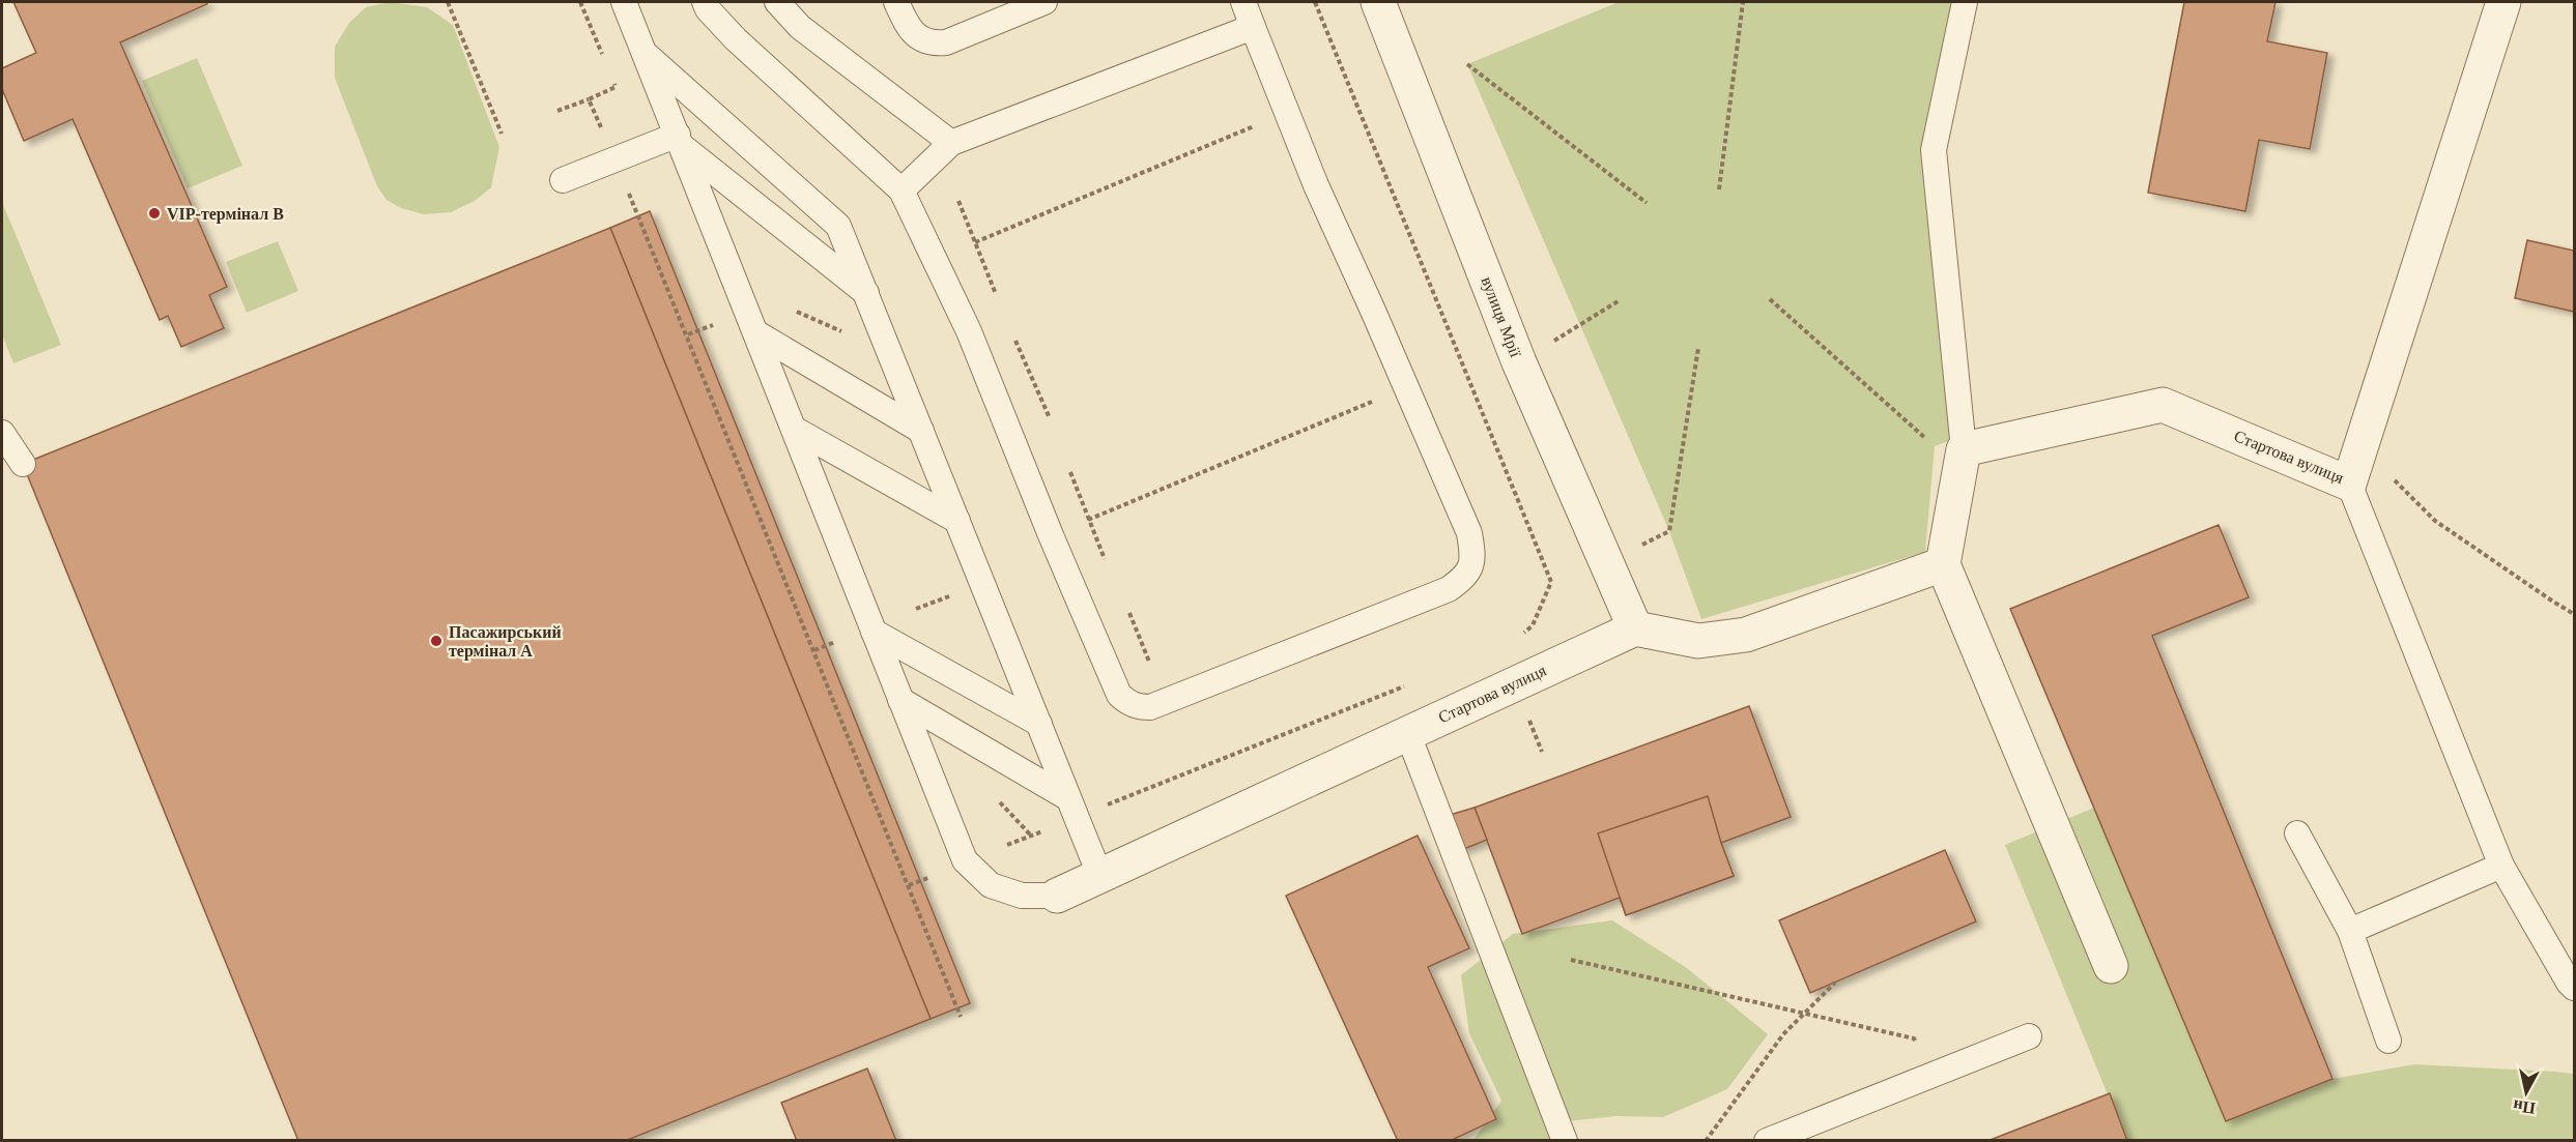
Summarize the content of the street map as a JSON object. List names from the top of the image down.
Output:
{
  "streets": {
    "street": ["вулиця Мрії", "Стартова вулиця"]
  },
  "crossings": [
    ["вулиця Мрії", "Стартова вулиця"]
  ],
  "places": ["VIP-термінал B", "Пасажирський термінал A"],
  "north": "bottom"
}
